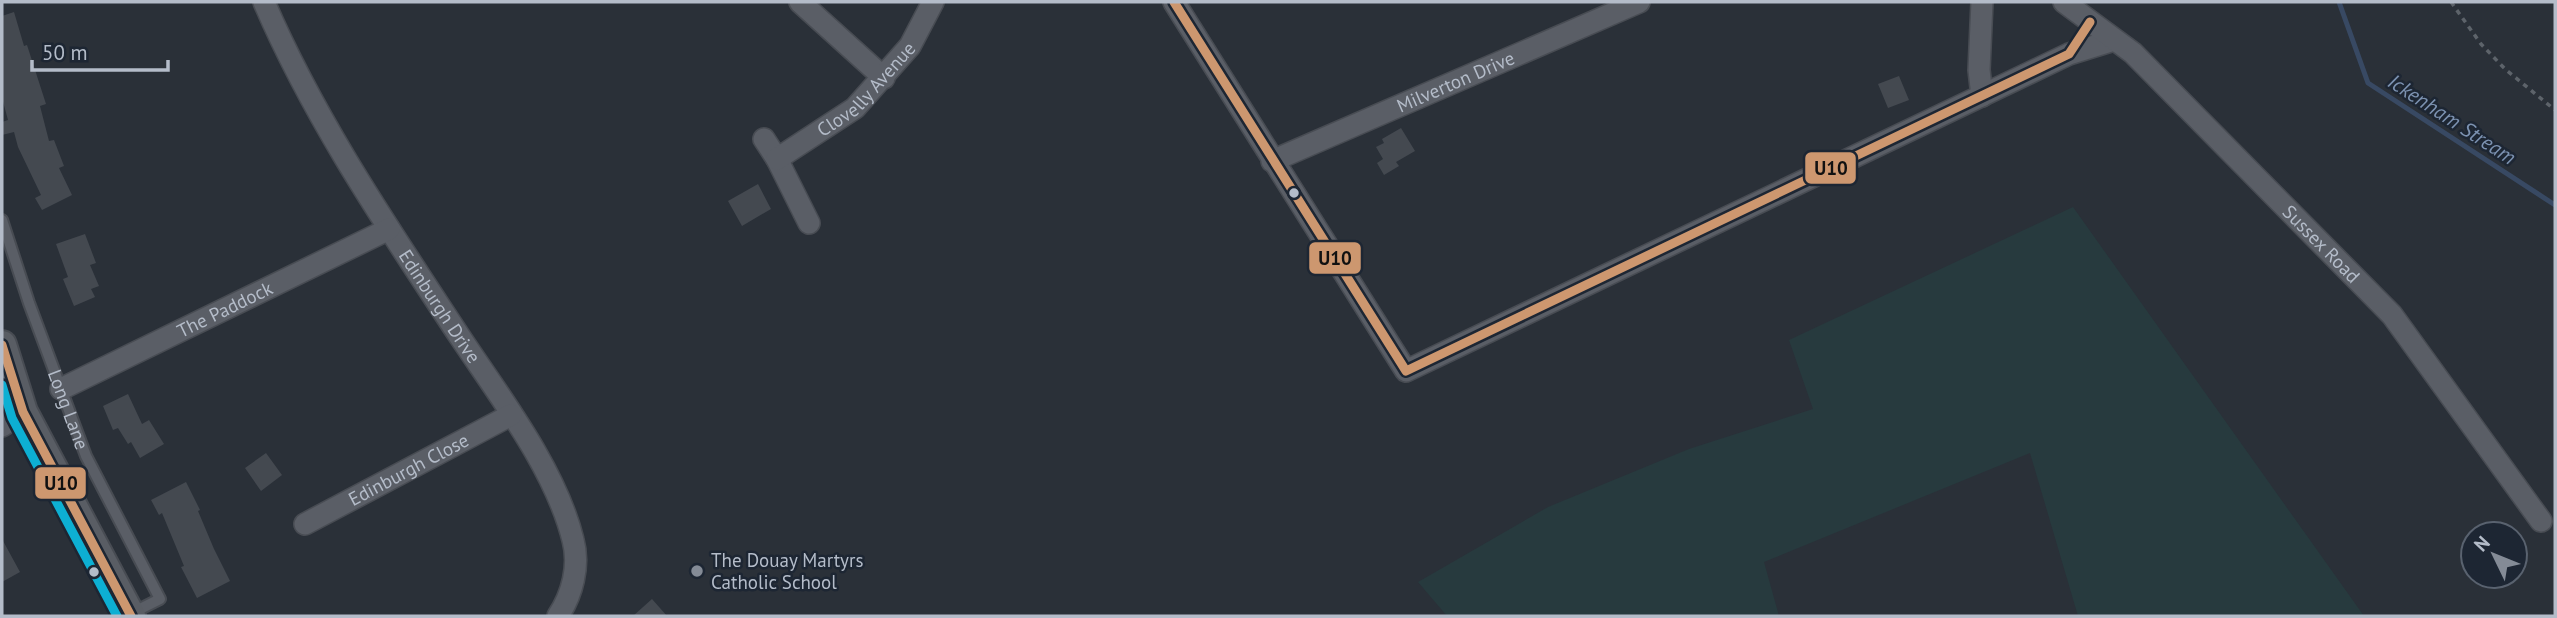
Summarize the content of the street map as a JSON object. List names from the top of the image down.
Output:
{
  "streets": {
    "main road": ["Long Lane"],
    "street": [
      "Milverton Drive",
      "Clovelly Avenue",
      "Sussex Road",
      "Edinburgh Drive",
      "The Paddock",
      "Edinburgh Close"
    ]
  },
  "crossings": [
    ["Edinburgh Drive", "The Paddock"],
    ["Edinburgh Drive", "Edinburgh Close"],
    ["The Paddock", "Long Lane"]
  ],
  "water": ["Ickenham Stream"],
  "places": ["The Douay Martyrs Catholic School"],
  "lines": ["transit line U10"],
  "scale_bar": "50 m",
  "north": "top left"
}
